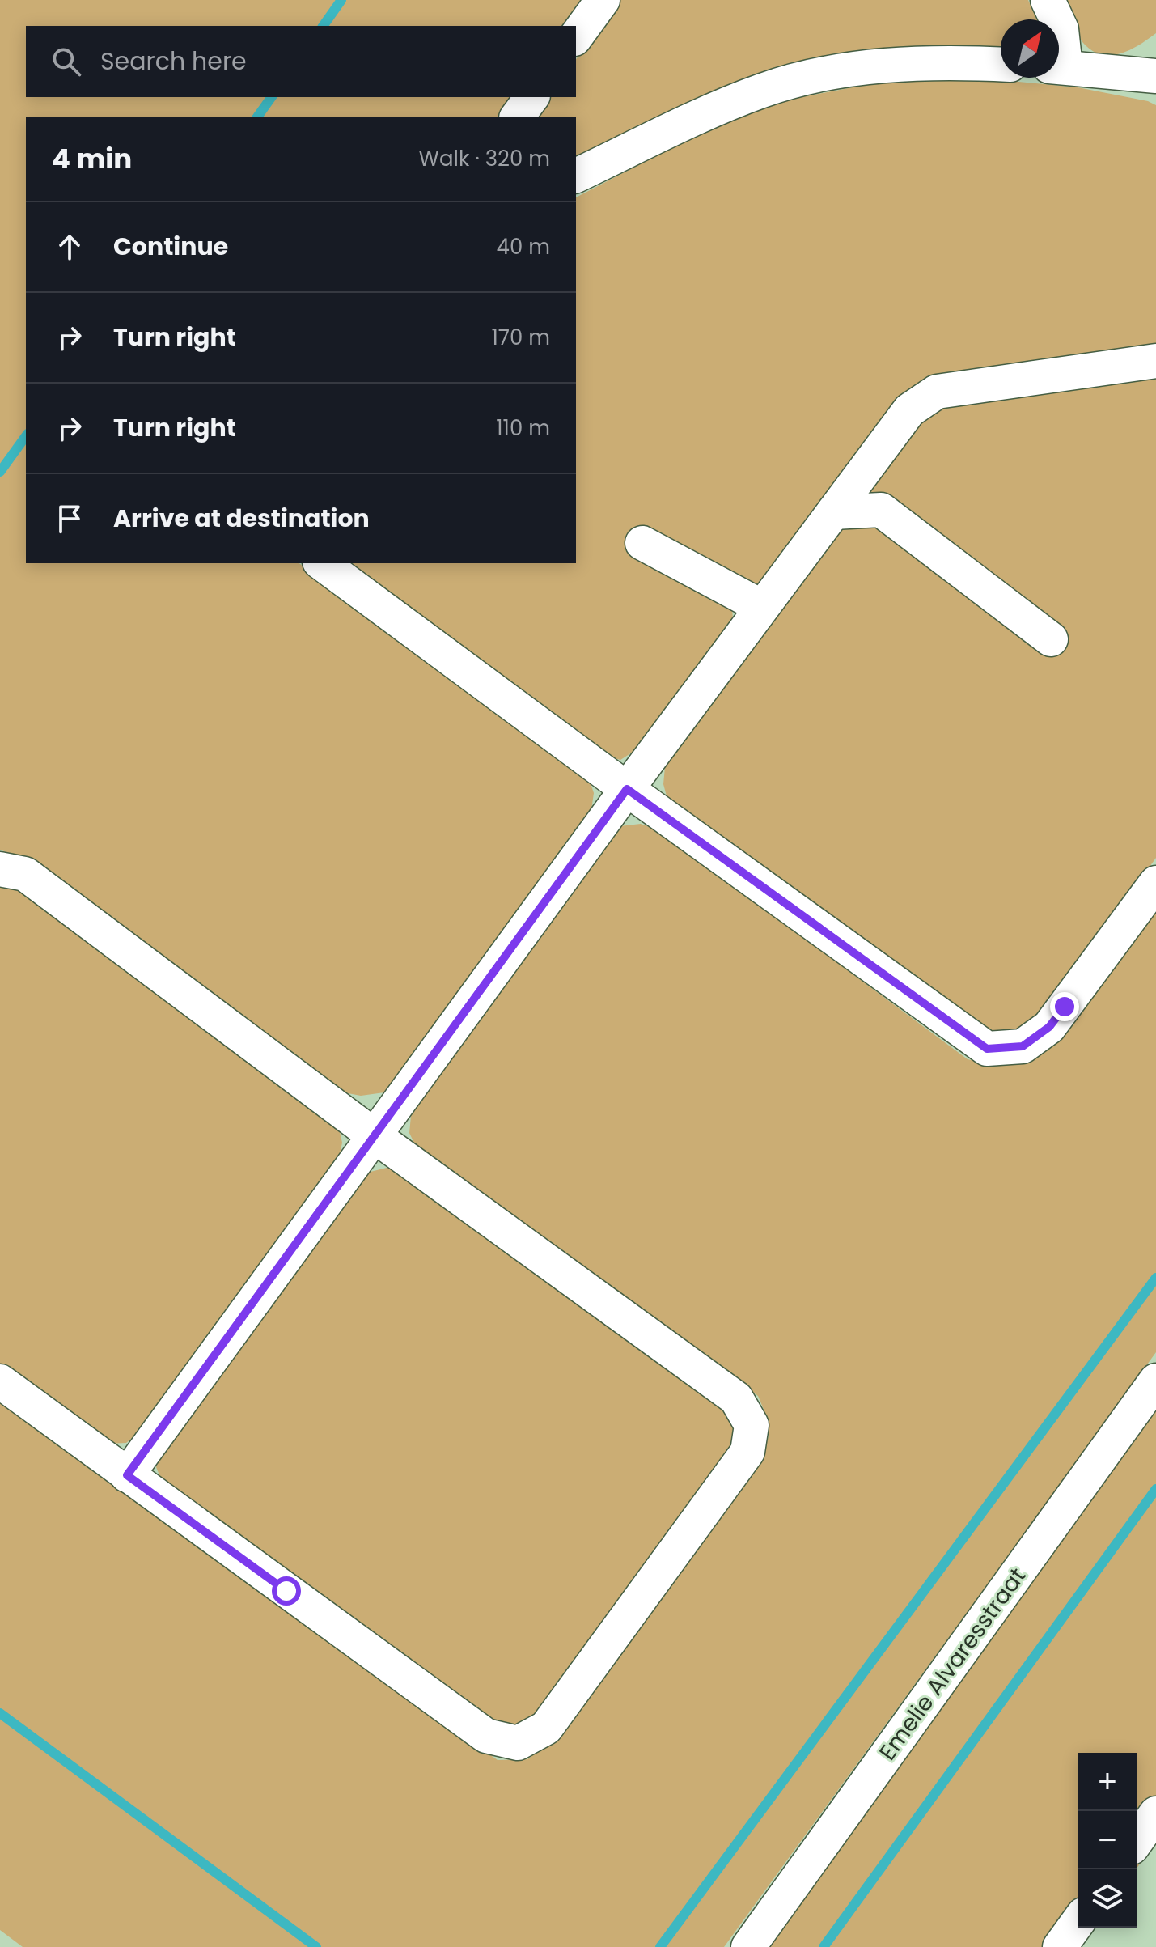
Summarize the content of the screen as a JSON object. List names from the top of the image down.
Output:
{
  "streets": {
    "street": ["Emelie Alvaresstraat"]
  },
  "north": "top right",
  "page": {
    "search": "Search here",
    "heading": ["4 min", "Walk · 320 m"],
    "list": [
      ["Continue", "40 m"],
      ["Turn right", "170 m"],
      ["Turn right", "110 m"],
      "Arrive at destination"
    ],
    "map_buttons": ["+", "−"]
  }
}
